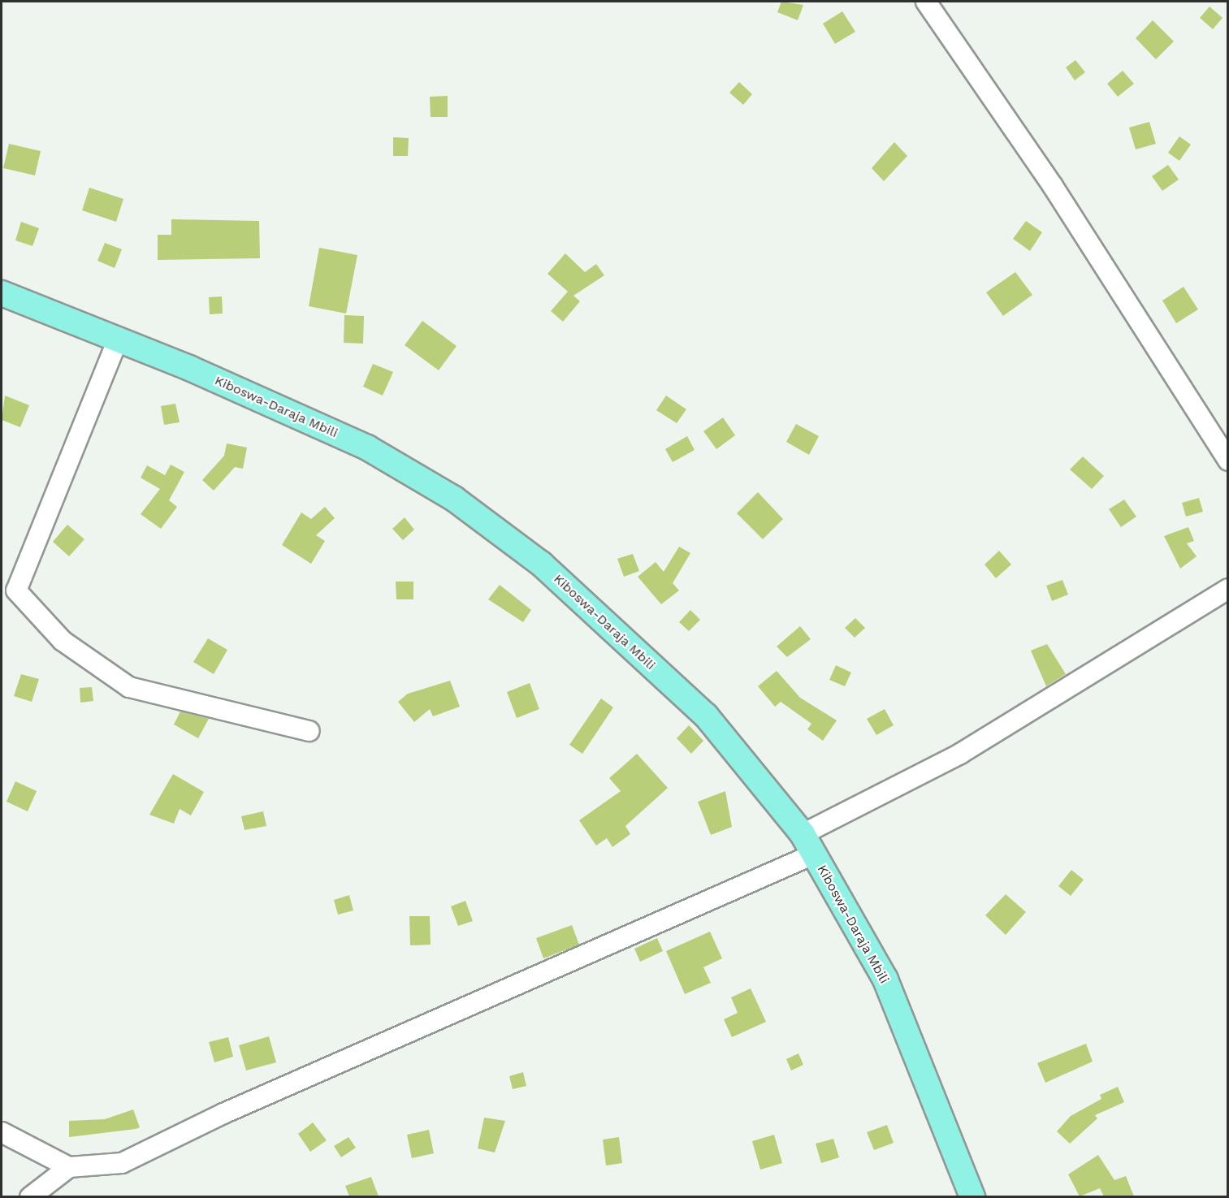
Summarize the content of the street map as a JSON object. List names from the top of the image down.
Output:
{
  "streets": {
    "main road": ["Kiboswa-Daraja Mbili"]
  }
}
